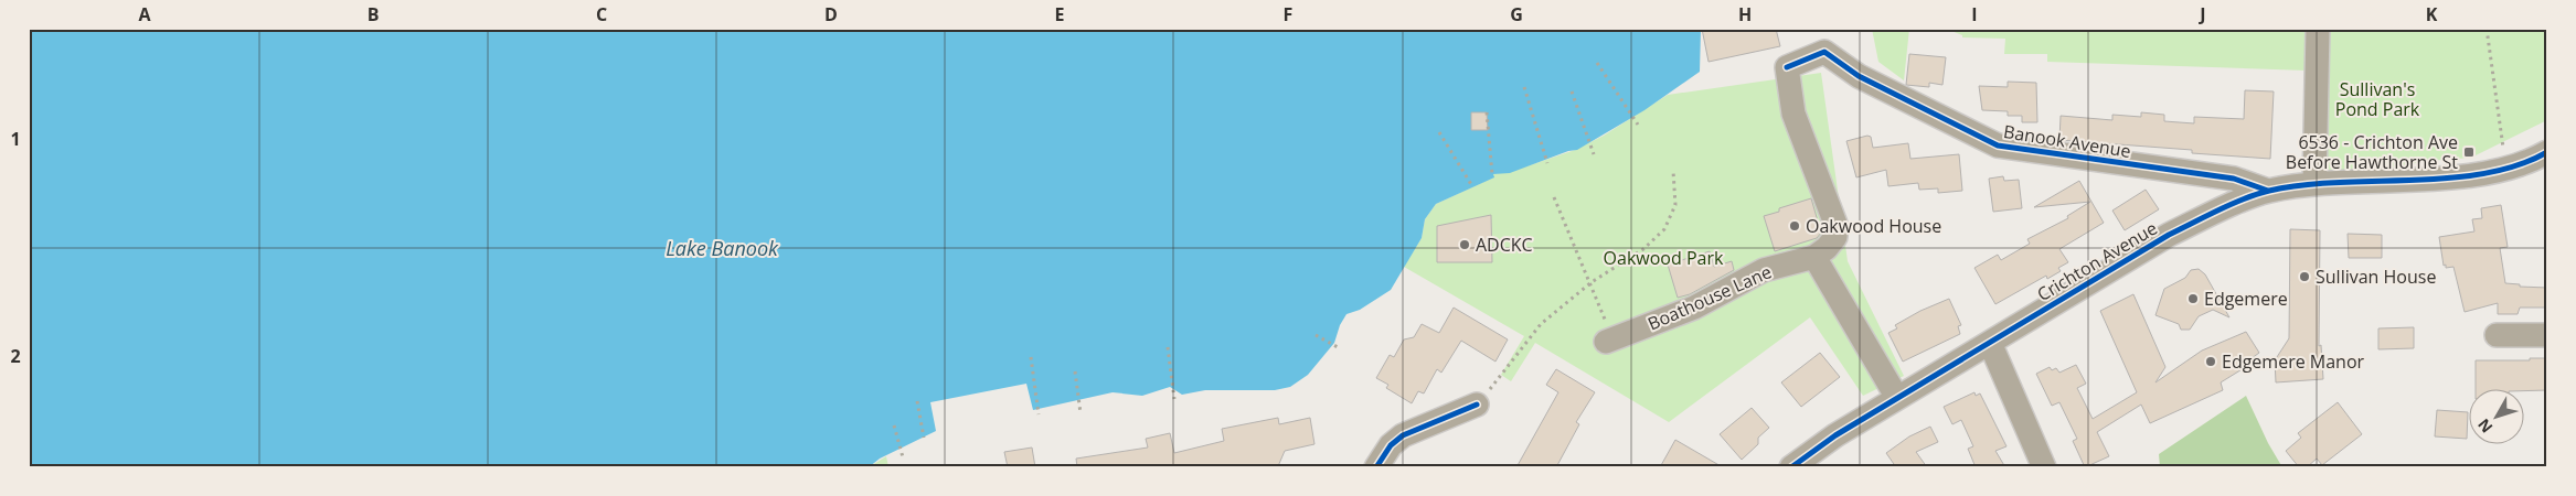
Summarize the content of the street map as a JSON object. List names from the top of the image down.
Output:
{
  "streets": {
    "street": ["Banook Avenue", "Crichton Avenue", "Boathouse Lane"]
  },
  "crossings": [
    ["Banook Avenue", "Crichton Avenue"],
    ["Banook Avenue", "Boathouse Lane"]
  ],
  "water": ["Lake Banook"],
  "parks": ["Sullivan's Pond Park", "Oakwood Park"],
  "places": {
    "transit": ["6536 - Crichton Ave Before Hawthorne St"],
    "other": [
      "Oakwood House",
      "ADCKC",
      "Sullivan House",
      "Edgemere",
      "Edgemere Manor"
    ]
  },
  "north": "bottom left",
  "grid": {
    "columns": [
      "A",
      "B",
      "C",
      "D",
      "E",
      "F",
      "G",
      "H",
      "I",
      "J",
      "K"
    ],
    "rows": ["1", "2"]
  }
}
